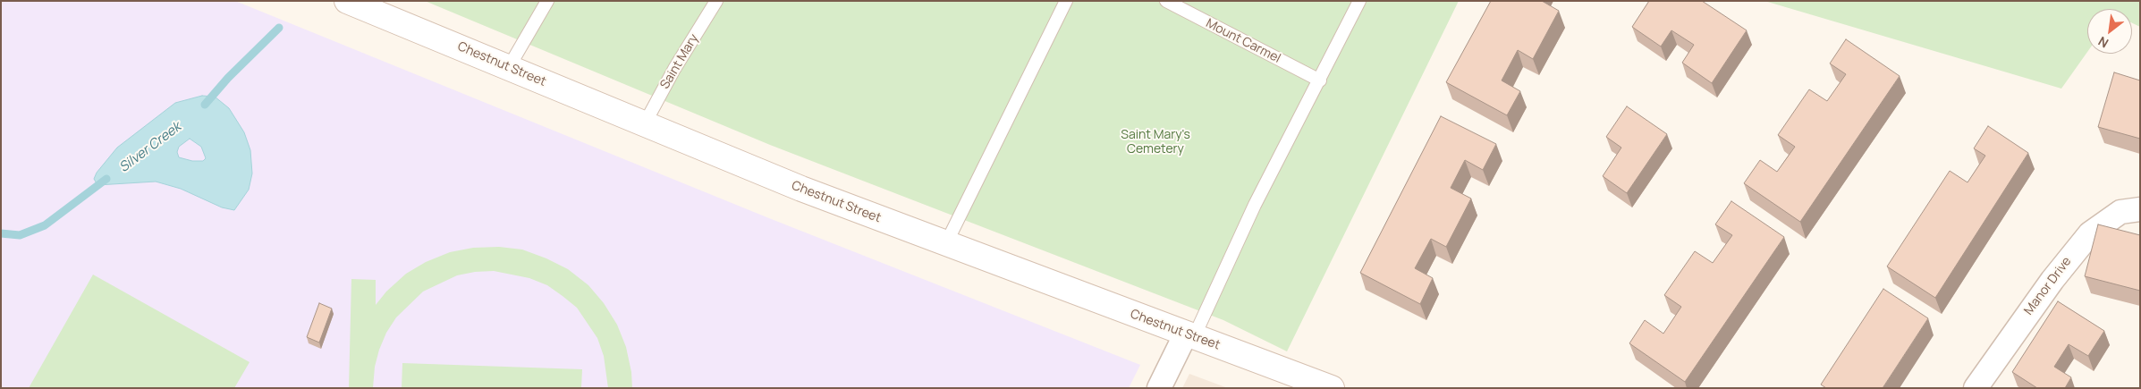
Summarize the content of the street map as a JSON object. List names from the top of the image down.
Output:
{
  "streets": {
    "street": ["Chestnut Street", "Manor Drive"],
    "lane": ["Mount Carmel", "Saint Mary"]
  },
  "crossings": [
    ["Saint Mary", "Chestnut Street"]
  ],
  "water": ["Silver Creek"],
  "parks": ["Saint Mary's Cemetery"],
  "north": "bottom left"
}
